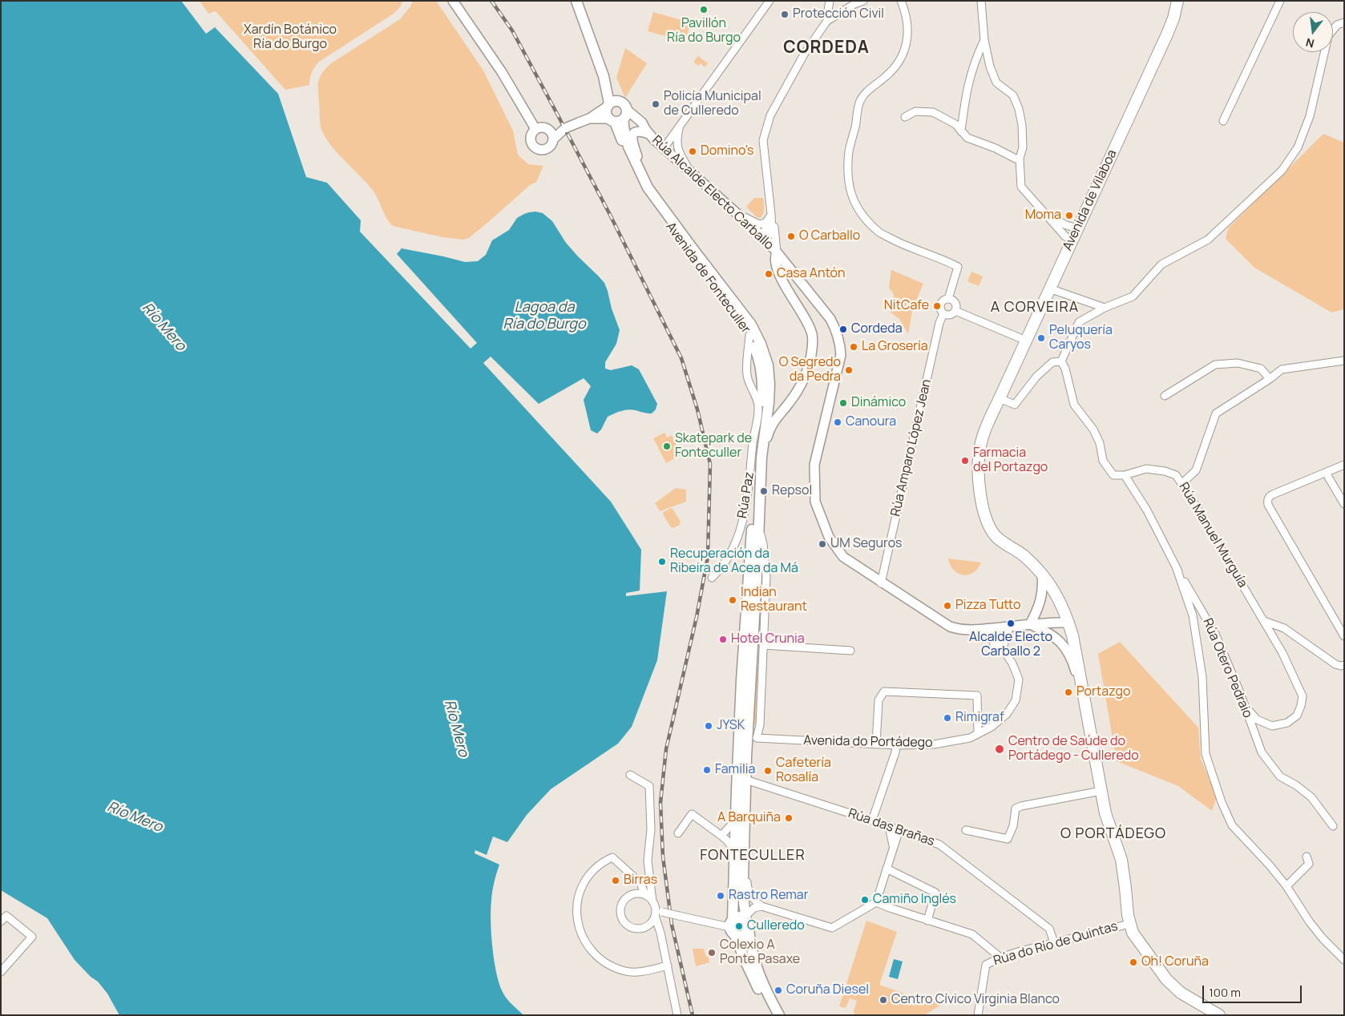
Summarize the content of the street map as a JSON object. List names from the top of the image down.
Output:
{
  "streets": {
    "highway": ["Avenida de Vilaboa"],
    "main road": ["Avenida de Fonteculler"],
    "street": [
      "Rúa Alcalde Electo Carballo",
      "Rúa Amparo López Jean",
      "Rúa Paz",
      "Rúa Manuel Murguía",
      "Rúa Otero Pedraio",
      "Avenida do Portádego",
      "Rúa das Brañas",
      "Rúa do Río de Quintas"
    ]
  },
  "crossings": [
    ["Rúa Alcalde Electo Carballo", "Avenida de Vilaboa"],
    ["Rúa Alcalde Electo Carballo", "Avenida de Fonteculler"],
    ["Rúa Alcalde Electo Carballo", "Rúa Amparo López Jean"],
    ["Rúa Alcalde Electo Carballo", "Avenida do Portádego"],
    ["Avenida de Vilaboa", "Rúa do Río de Quintas"],
    ["Avenida de Fonteculler", "Rúa Paz"],
    ["Avenida de Fonteculler", "Avenida do Portádego"],
    ["Avenida de Fonteculler", "Rúa das Brañas"],
    ["Rúa Manuel Murguía", "Rúa Otero Pedraio"],
    ["Rúa das Brañas", "Rúa do Río de Quintas"]
  ],
  "districts": [
    "CORDEDA",
    "A CORVEIRA",
    "O PORTÁDEGO",
    "FONTECULLER"
  ],
  "water": ["Lagoa da Ría do Burgo", "Río Mero"],
  "parks": ["Xardín Botánico Ría do Burgo"],
  "places": [
    "Pavillón Ría do Burgo",
    "Protección Civil",
    "Policía Municipal de Culleredo",
    "Domino's",
    "Moma",
    "O Carballo",
    "Casa Antón",
    "NitCafe",
    "Cordeda",
    "Peluquería Caryos",
    "La Grosería",
    "O Segredo da Pedra",
    "Dinámico",
    "Canoura",
    "Skatepark de Fonteculler",
    "Farmacia del Portazgo",
    "Repsol",
    "UM Seguros",
    "Recuperación da Ribeira de Acea da Má",
    "Indian Restaurant",
    "Pizza Tutto",
    "Alcalde Electo Carballo 2",
    "Hotel Crunia",
    "Portazgo",
    "Rimigraf",
    "JYSK",
    "Centro de Saúde do Portádego - Culleredo",
    "Familia",
    "Cafetería Rosalía",
    "A Barquiña",
    "Birras",
    "Rastro Remar",
    "Camiño Inglés",
    "Culleredo",
    "Colexio A Ponte Pasaxe",
    "Oh! Coruña",
    "Coruña Diesel",
    "Centro Cívico Virginia Blanco"
  ],
  "scale_bar": "100 m",
  "north": "bottom"
}
